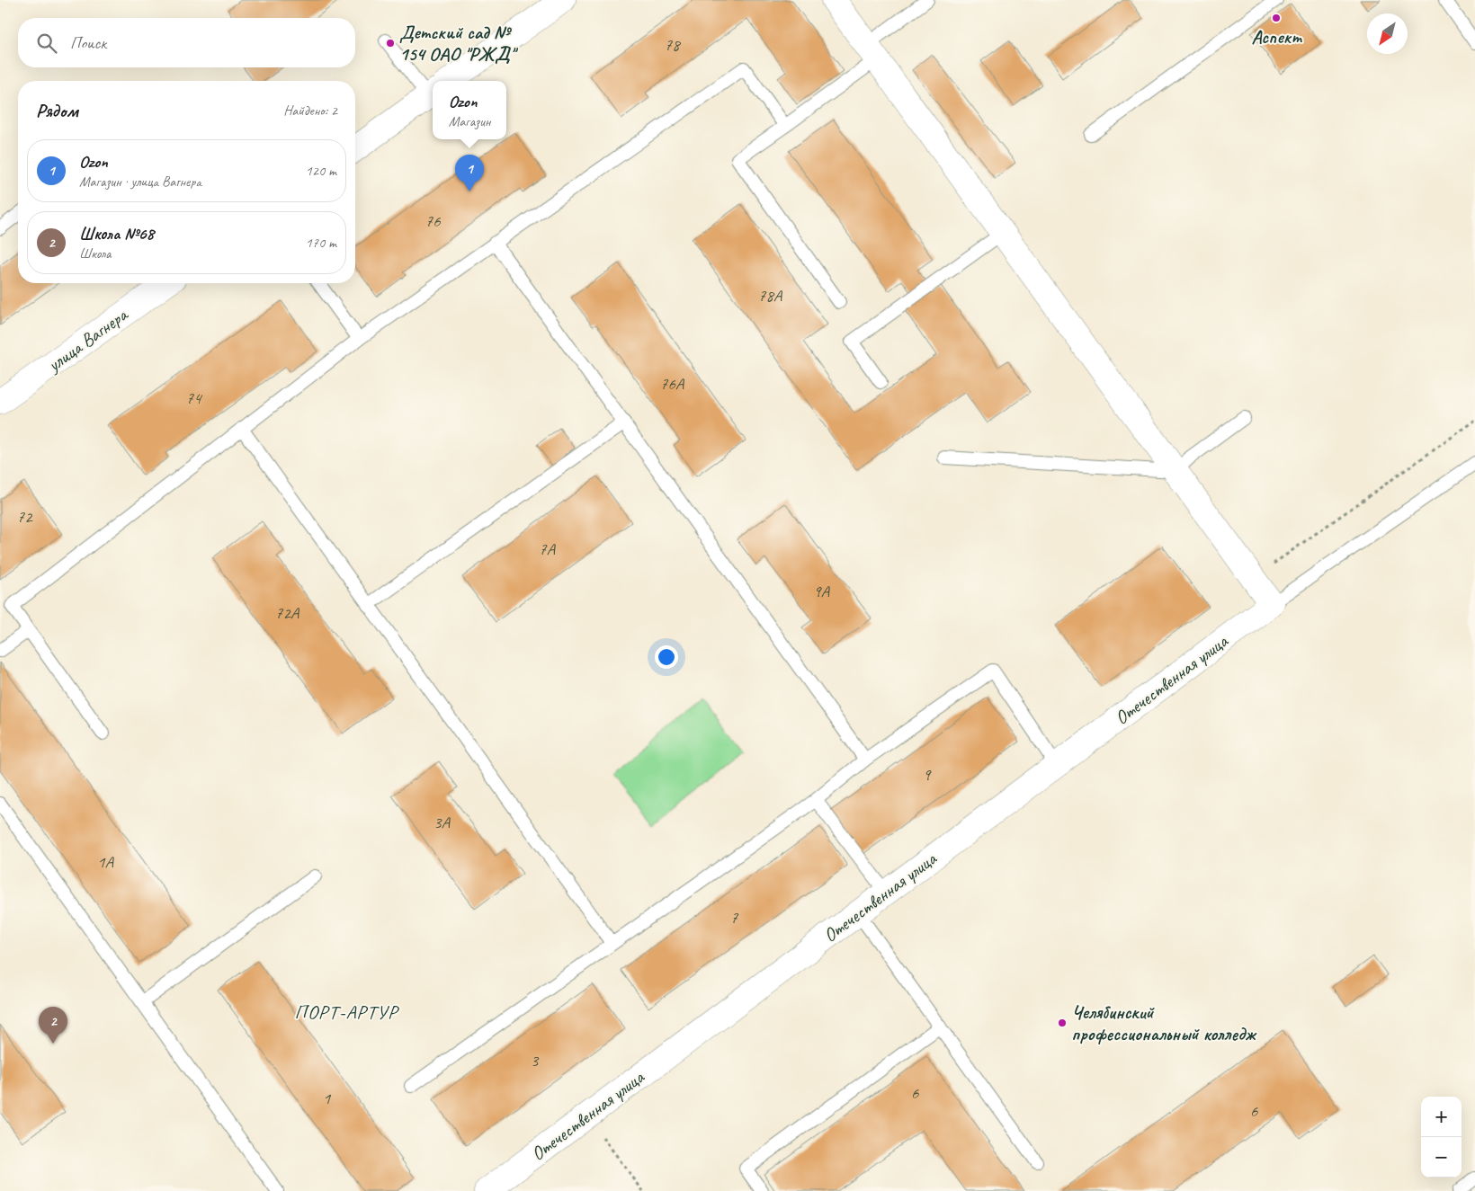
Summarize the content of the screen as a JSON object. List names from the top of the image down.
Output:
{
  "streets": {
    "street": ["улица Вагнера", "Отечественная улица"]
  },
  "districts": ["ПОРТ-АРТУР"],
  "places": ["Аспект", "Детский сад № 154 ОАО \"РЖД\"", "Челябинский профессиональный колледж"],
  "house_numbers": [
    "78",
    "76",
    "78А",
    "76А",
    "74",
    "72",
    "7А",
    "9А",
    "72А",
    "9",
    "3А",
    "1А",
    "7",
    "3",
    "6",
    "1",
    "6"
  ],
  "north": "bottom left",
  "page": {
    "search": "Поиск",
    "popup": ["Ozon", "Магазин"],
    "heading": ["Рядом", "Найдено: 2"],
    "list": [
      {
        "mark": "1",
        "name": "Ozon",
        "note": "Магазин · улица Вагнера",
        "value": "120 m"
      },
      {
        "mark": "2",
        "name": "Школа №68",
        "note": "Школа",
        "value": "170 m"
      }
    ],
    "pins": ["1", "2"],
    "map_buttons": ["+", "−"]
  }
}
